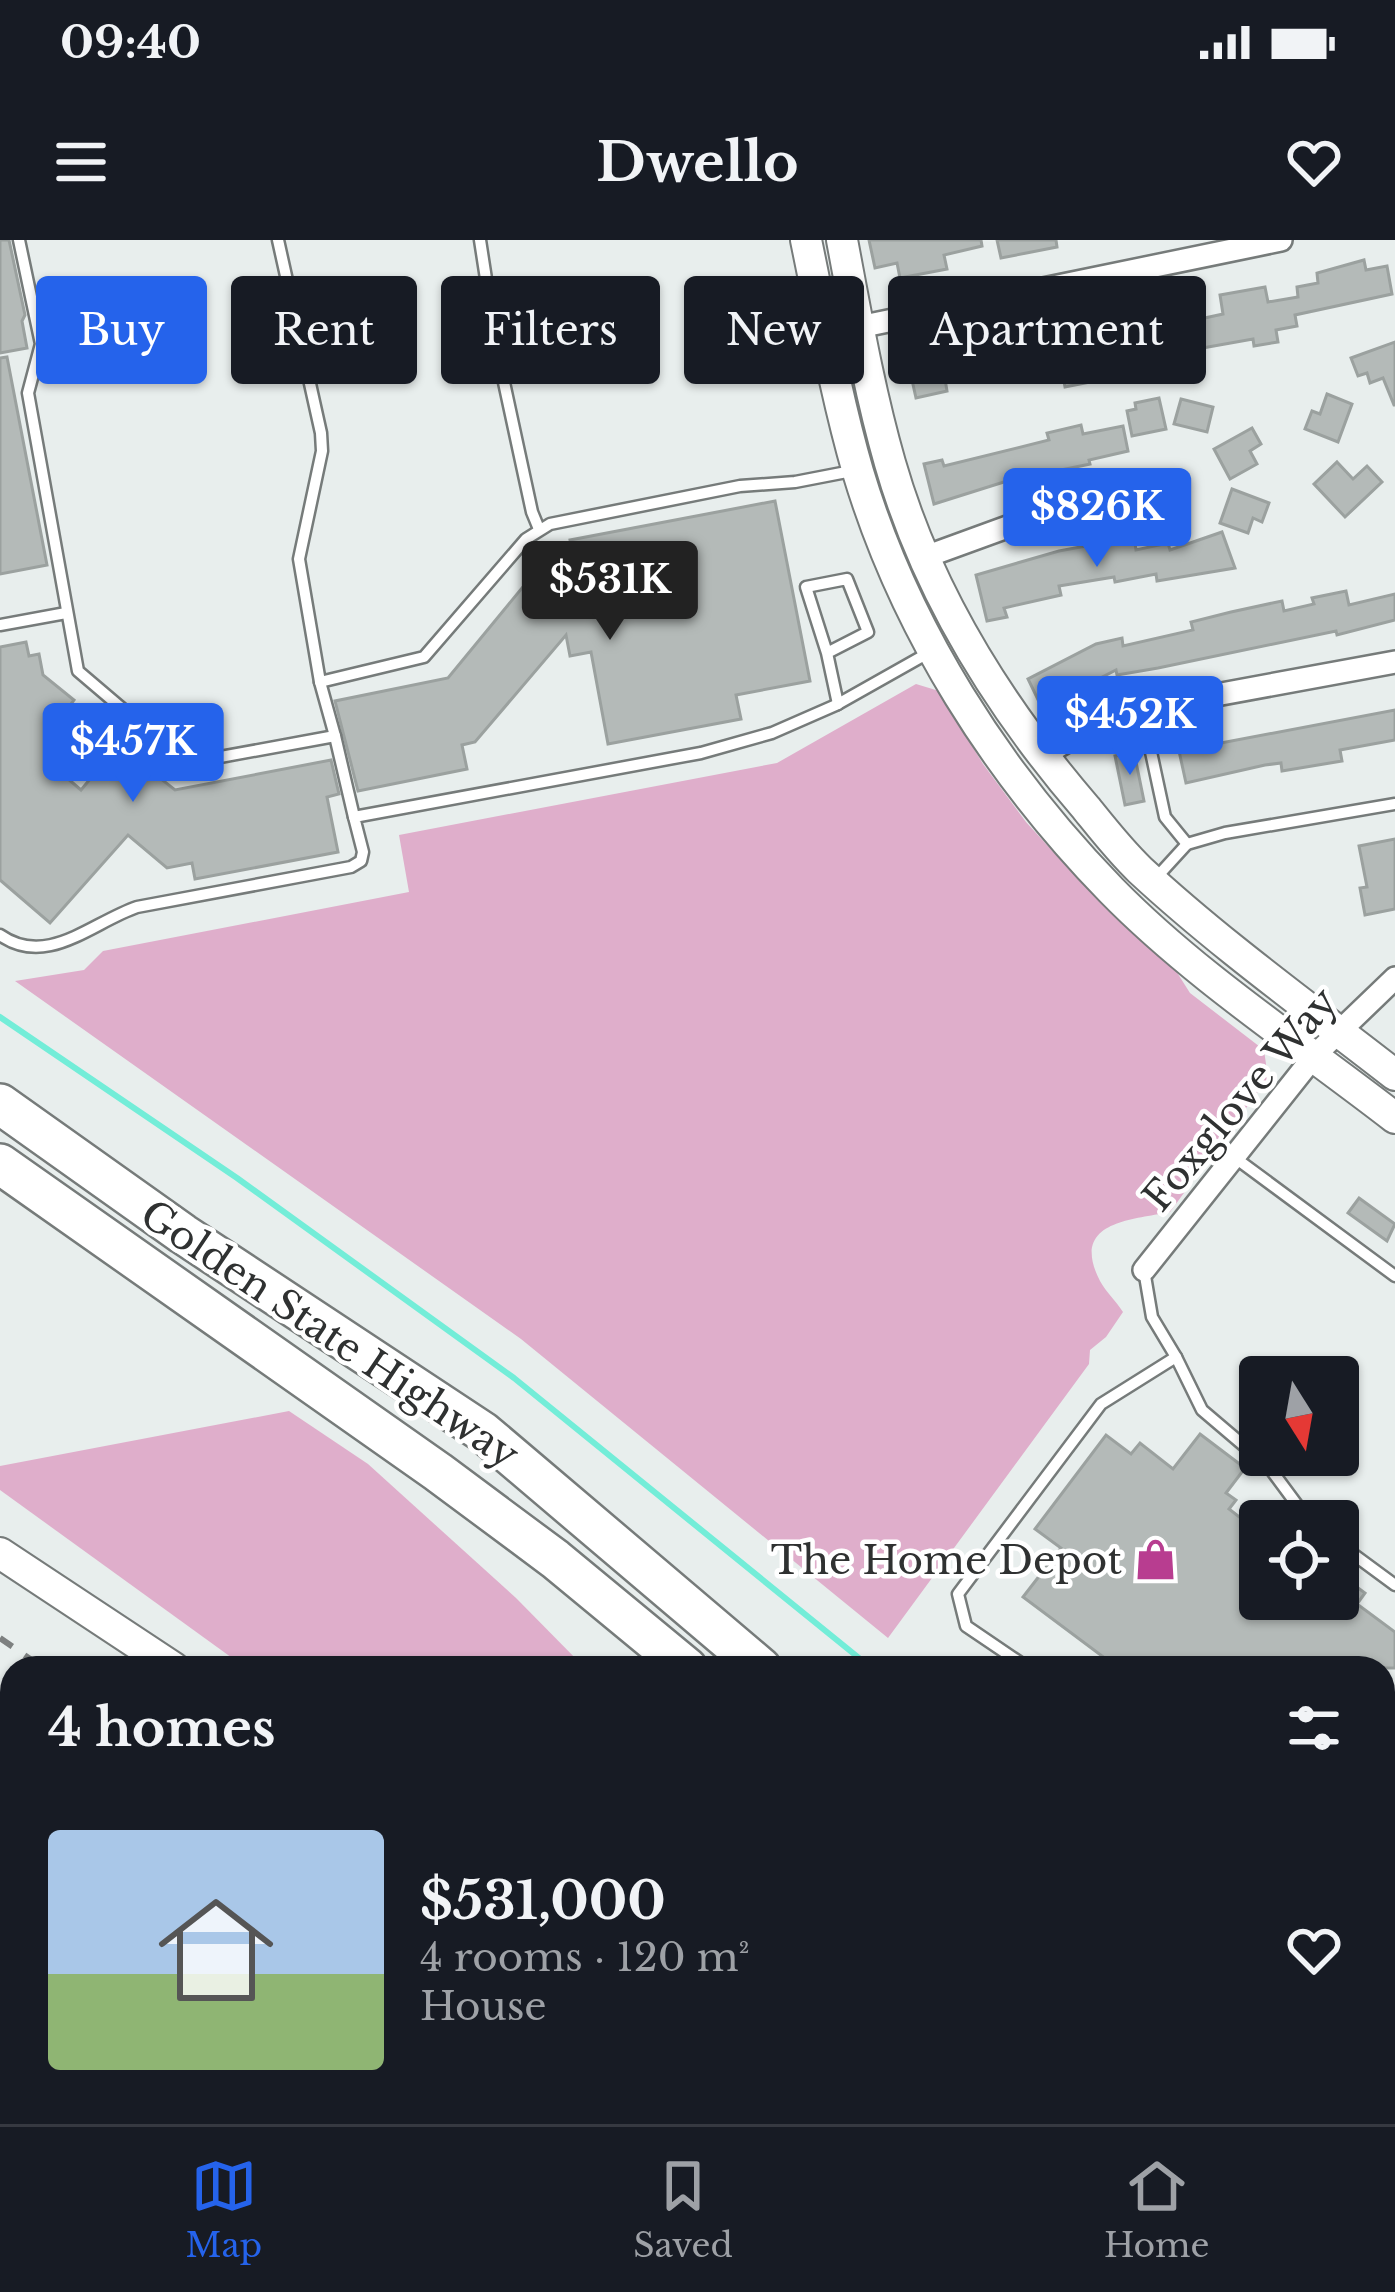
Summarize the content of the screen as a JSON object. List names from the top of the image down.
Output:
{
  "streets": {
    "highway": ["Golden State Highway"],
    "street": ["Foxglove Way"]
  },
  "places": {
    "shop": ["The Home Depot"]
  },
  "north": "bottom",
  "page": {
    "status": "09:40",
    "header": "Dwello",
    "chip": [
      "Buy",
      "Rent",
      "Filters",
      "New",
      "Apartment"
    ],
    "price": [
      "$826K",
      "$531K",
      "$452K",
      "$457K"
    ],
    "heading": "4 homes",
    "list": [
      {
        "name": "$531,000",
        "note": "4 rooms · 120 m² · House"
      }
    ],
    "tabs": ["Map", "Saved", "Home"]
  }
}
